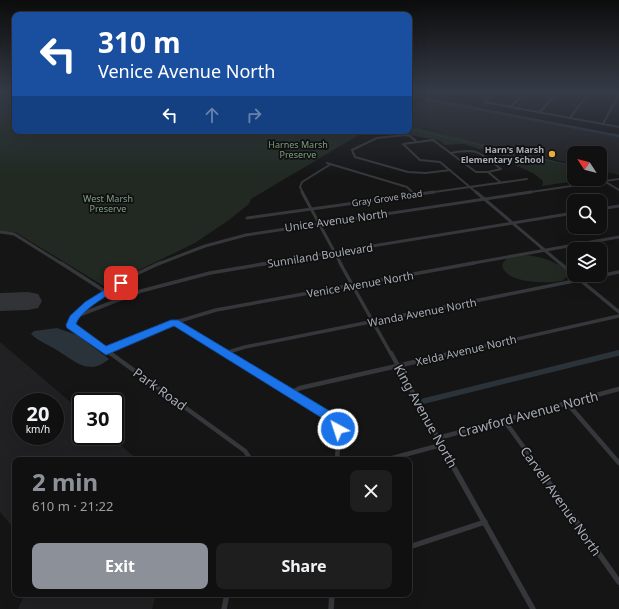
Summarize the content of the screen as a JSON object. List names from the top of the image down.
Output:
{
  "streets": {
    "street": [
      "Gray Grove Road",
      "Unice Avenue North",
      "Sunniland Boulevard",
      "Venice Avenue North",
      "Wanda Avenue North",
      "Xelda Avenue North",
      "Park Road",
      "Crawford Avenue North",
      "King Avenue North",
      "Carvell Avenue North"
    ]
  },
  "crossings": [
    ["Gray Grove Road", "King Avenue North"],
    ["Unice Avenue North", "Sunniland Boulevard"],
    ["Unice Avenue North", "Park Road"],
    ["Unice Avenue North", "King Avenue North"],
    ["Sunniland Boulevard", "Park Road"],
    ["Sunniland Boulevard", "King Avenue North"],
    ["Venice Avenue North", "Park Road"],
    ["Venice Avenue North", "King Avenue North"],
    ["Wanda Avenue North", "King Avenue North"],
    ["Xelda Avenue North", "King Avenue North"],
    ["Crawford Avenue North", "King Avenue North"],
    ["Crawford Avenue North", "Carvell Avenue North"]
  ],
  "parks": ["Harnes Marsh Preserve", "West Marsh Preserve"],
  "places": ["Harn's Marsh Elementary School"],
  "north": "top left",
  "page": {
    "turn": ["310 m", "Venice Avenue North"],
    "speed": "20 km/h",
    "limit": "30",
    "heading": ["2 min", "610 m · 21:22"],
    "buttons": ["Exit", "Share"]
  }
}
